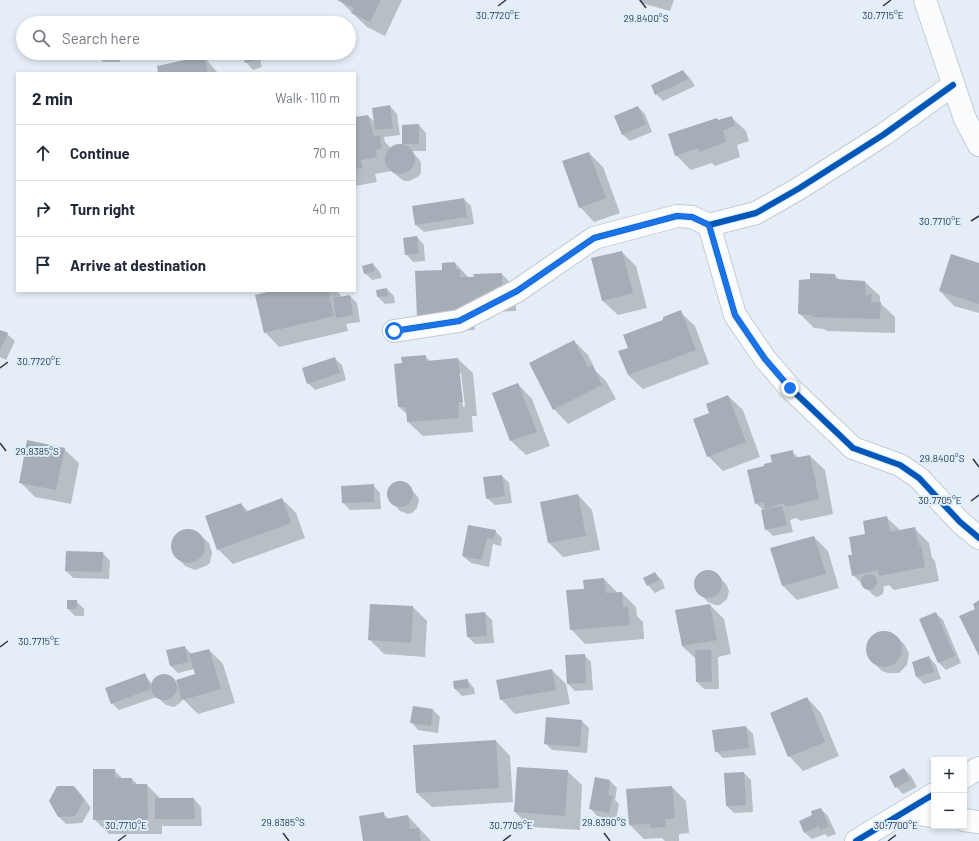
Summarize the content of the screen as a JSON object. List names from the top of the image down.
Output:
{
  "page": {
    "search": "Search here",
    "heading": ["2 min", "Walk · 110 m"],
    "list": [
      ["Continue", "70 m"],
      ["Turn right", "40 m"],
      "Arrive at destination"
    ],
    "map_buttons": ["+", "−"]
  },
  "coordinates": [
    "30.7720°E",
    "30.7715°E",
    "29.8400°S",
    "30.7710°E",
    "29.8385°S",
    "30.7705°E",
    "29.8390°S",
    "30.7700°E"
  ]
}
